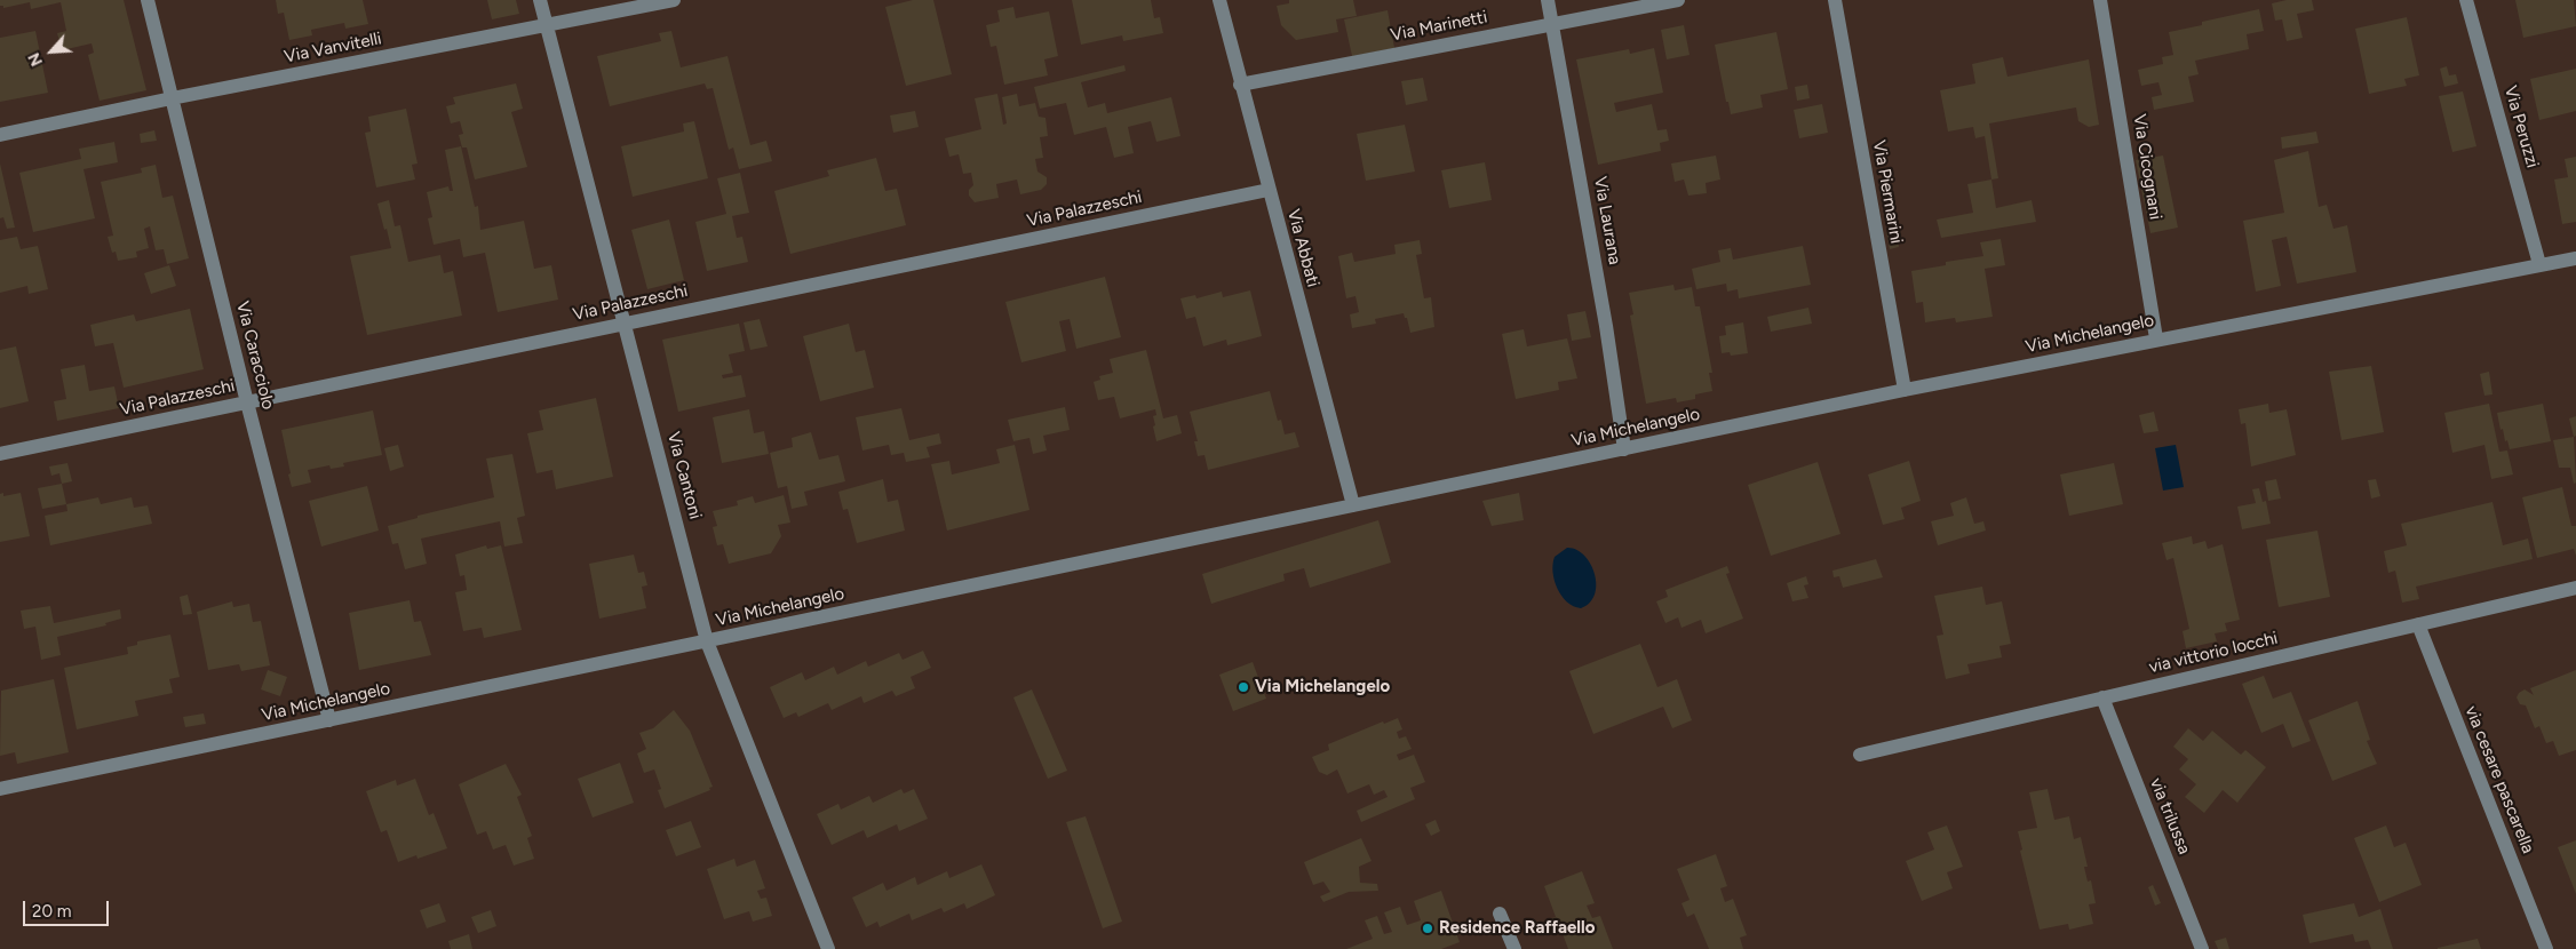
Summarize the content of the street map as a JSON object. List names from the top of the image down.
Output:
{
  "streets": {
    "street": [
      "Via Marinetti",
      "Via Vanvitelli",
      "Via Peruzzi",
      "Via Cicognani",
      "Via Piermarini",
      "Via Palazzeschi",
      "Via Laurana",
      "Via Abbati",
      "Via Michelangelo",
      "Via Caracciolo",
      "Via Cantoni",
      "via vittorio locchi",
      "via cesare pascarella",
      "via trilussa"
    ]
  },
  "crossings": [
    ["Via Marinetti", "Via Laurana"],
    ["Via Marinetti", "Via Abbati"],
    ["Via Vanvitelli", "Via Caracciolo"],
    ["Via Vanvitelli", "Via Cantoni"],
    ["Via Peruzzi", "Via Michelangelo"],
    ["Via Cicognani", "Via Michelangelo"],
    ["Via Piermarini", "Via Michelangelo"],
    ["Via Palazzeschi", "Via Abbati"],
    ["Via Palazzeschi", "Via Caracciolo"],
    ["Via Palazzeschi", "Via Cantoni"],
    ["Via Laurana", "Via Michelangelo"],
    ["Via Abbati", "Via Michelangelo"],
    ["Via Michelangelo", "Via Caracciolo"],
    ["Via Michelangelo", "Via Cantoni"],
    ["via vittorio locchi", "via cesare pascarella"],
    ["via vittorio locchi", "via trilussa"]
  ],
  "places": ["Via Michelangelo", "Residence Raffaello"],
  "scale_bar": "20 m",
  "north": "bottom left"
}
